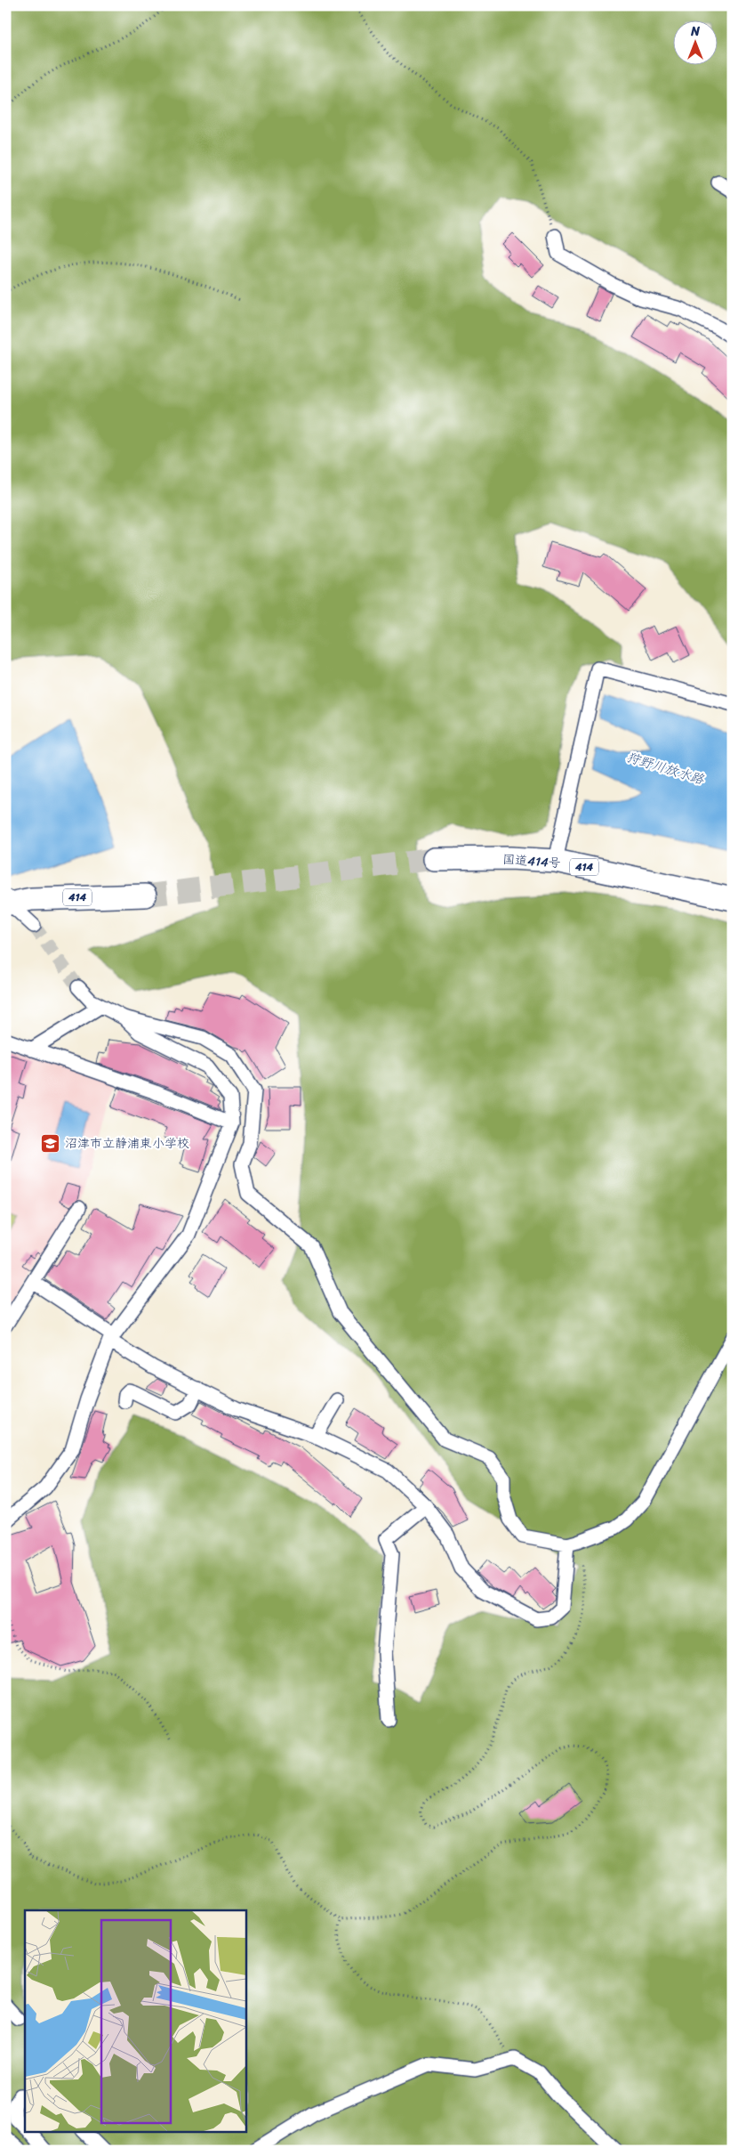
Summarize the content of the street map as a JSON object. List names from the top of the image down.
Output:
{
  "streets": {
    "highway": ["国道414号", "414"]
  },
  "water": ["狩野川放水路"],
  "places": {
    "school or university": ["沼津市立静浦東小学校"]
  },
  "north": "top"
}
